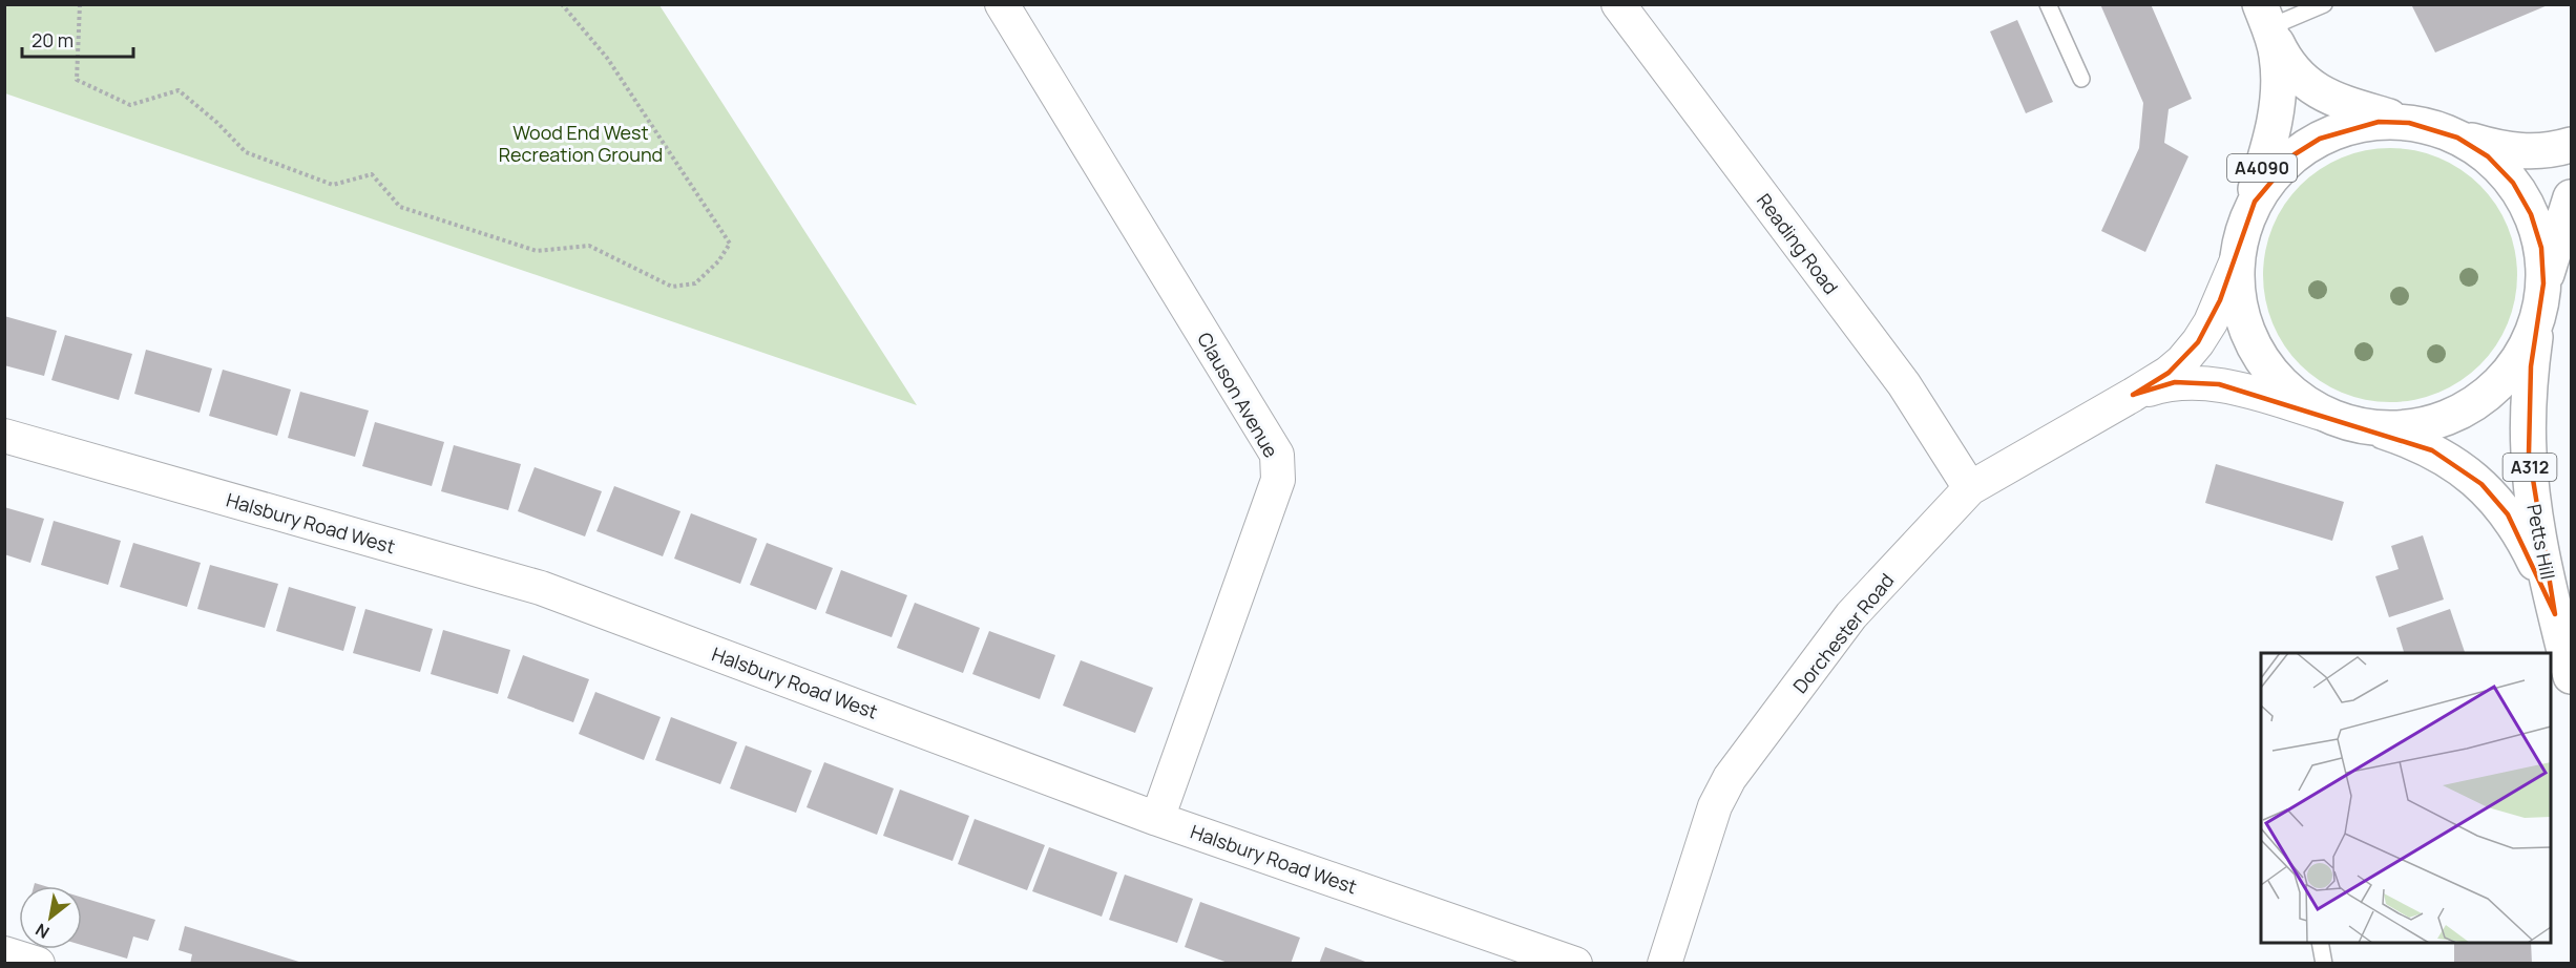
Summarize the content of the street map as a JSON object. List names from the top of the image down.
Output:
{
  "streets": {
    "main road": ["A4090", "A312", "Petts Hill"],
    "street": [
      "Reading Road",
      "Clauson Avenue",
      "Halsbury Road West",
      "Dorchester Road"
    ]
  },
  "crossings": [
    ["A4090", "Dorchester Road"],
    ["Reading Road", "Dorchester Road"],
    ["Clauson Avenue", "Halsbury Road West"]
  ],
  "parks": ["Wood End West Recreation Ground"],
  "scale_bar": "20 m",
  "north": "bottom left"
}
